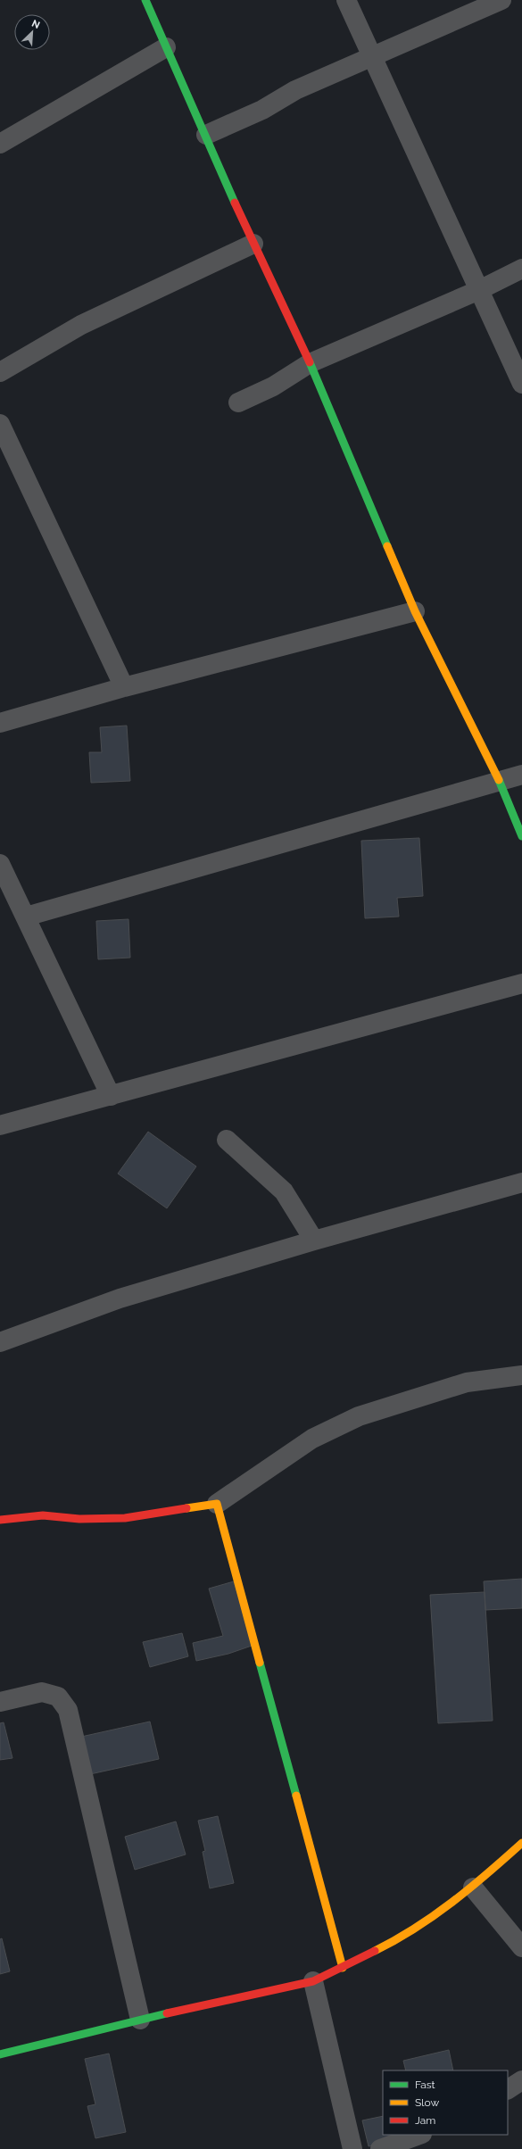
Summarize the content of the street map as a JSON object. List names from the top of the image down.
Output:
{
  "legend": ["Fast", "Slow", "Jam"],
  "north": "top right"
}
